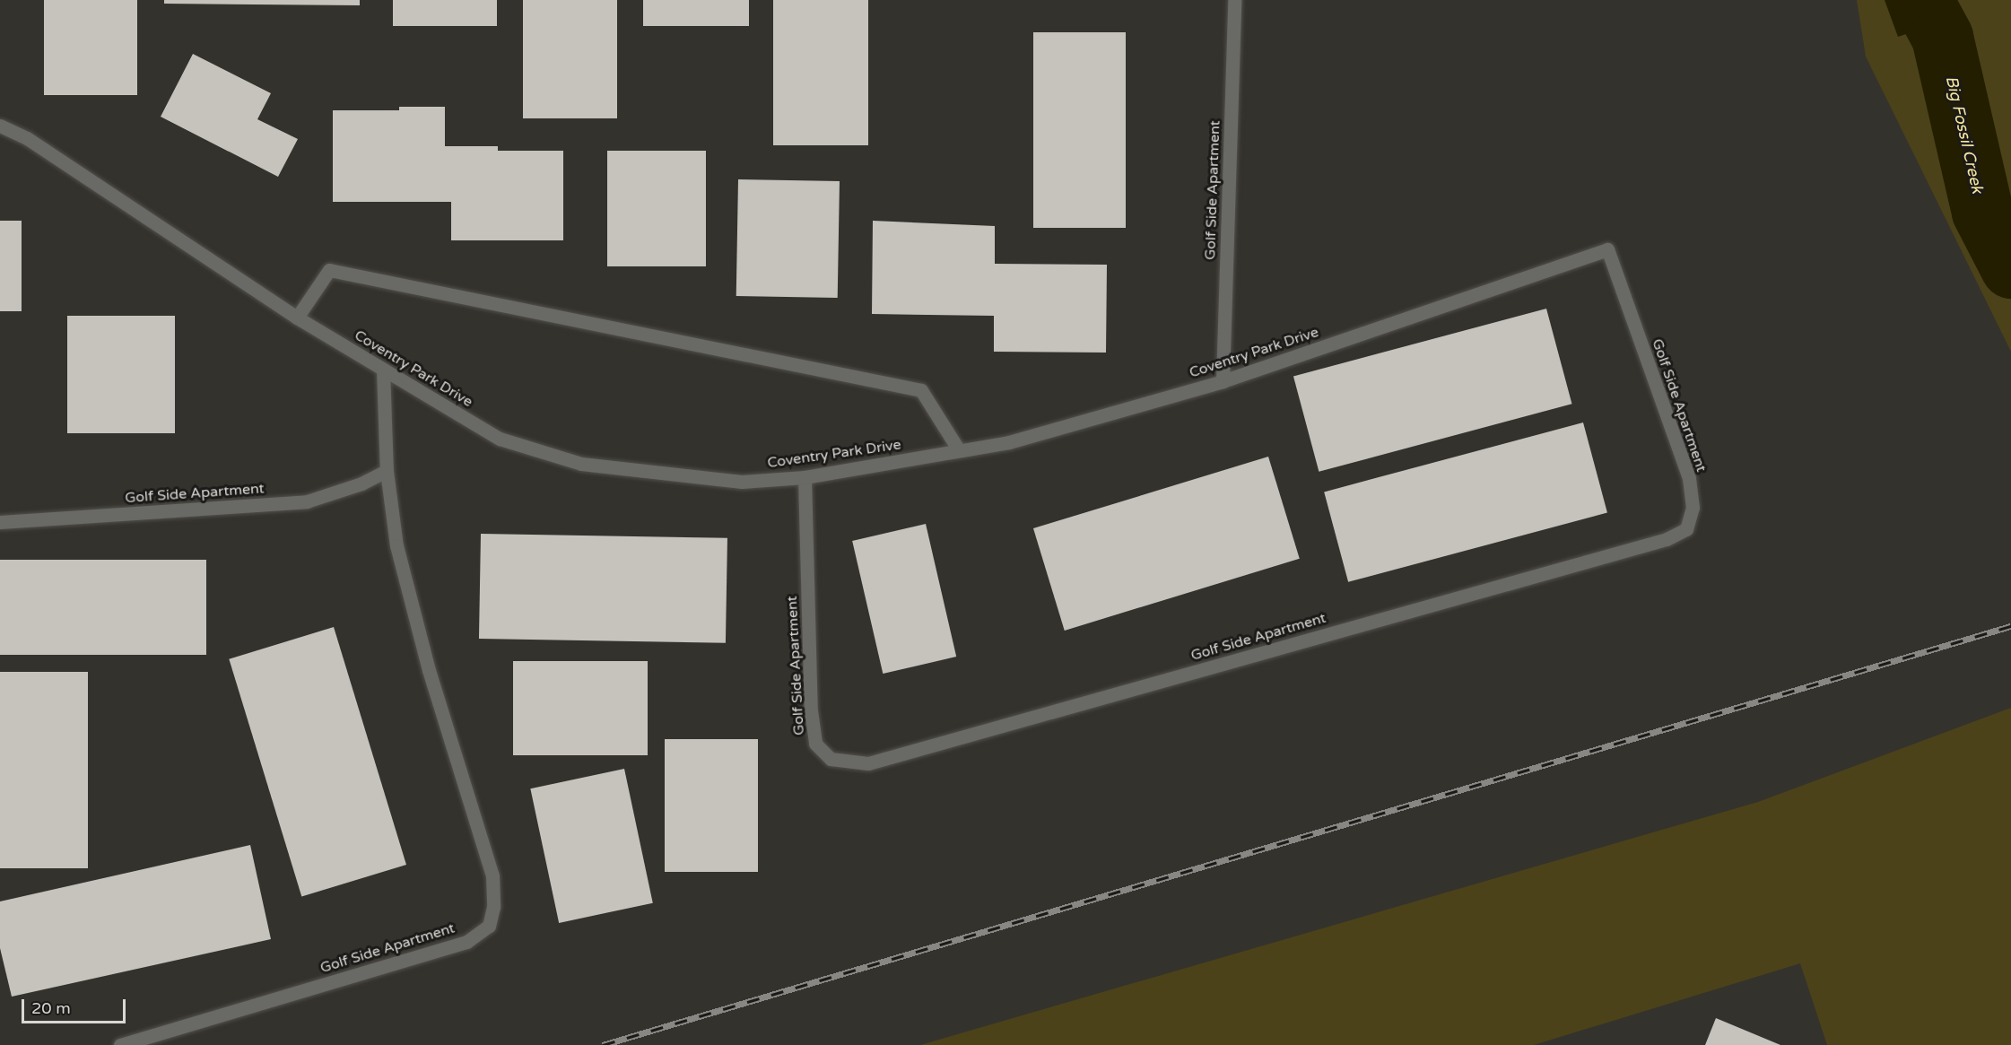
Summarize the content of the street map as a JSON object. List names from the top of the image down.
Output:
{
  "streets": {
    "street": ["Golf Side Apartment", "Coventry Park Drive"]
  },
  "crossings": [
    ["Golf Side Apartment", "Coventry Park Drive"]
  ],
  "water": ["Big Fossil Creek"],
  "scale_bar": "20 m"
}
